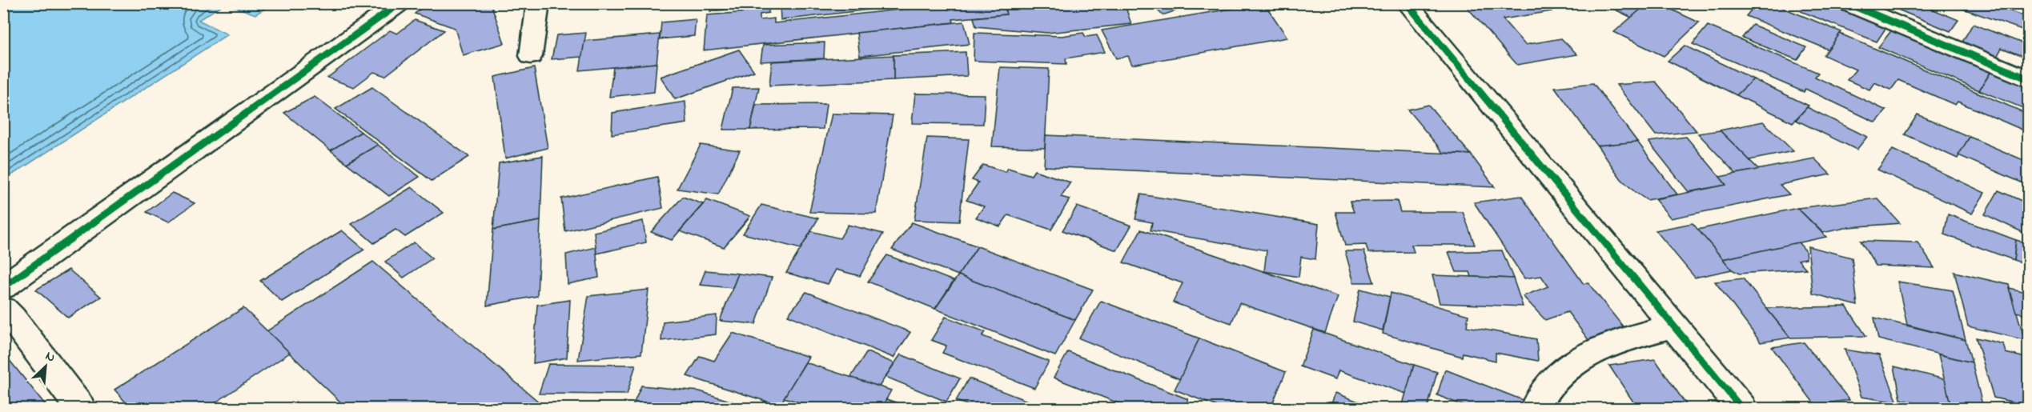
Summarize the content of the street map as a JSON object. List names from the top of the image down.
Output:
{
  "north": "top right"
}
